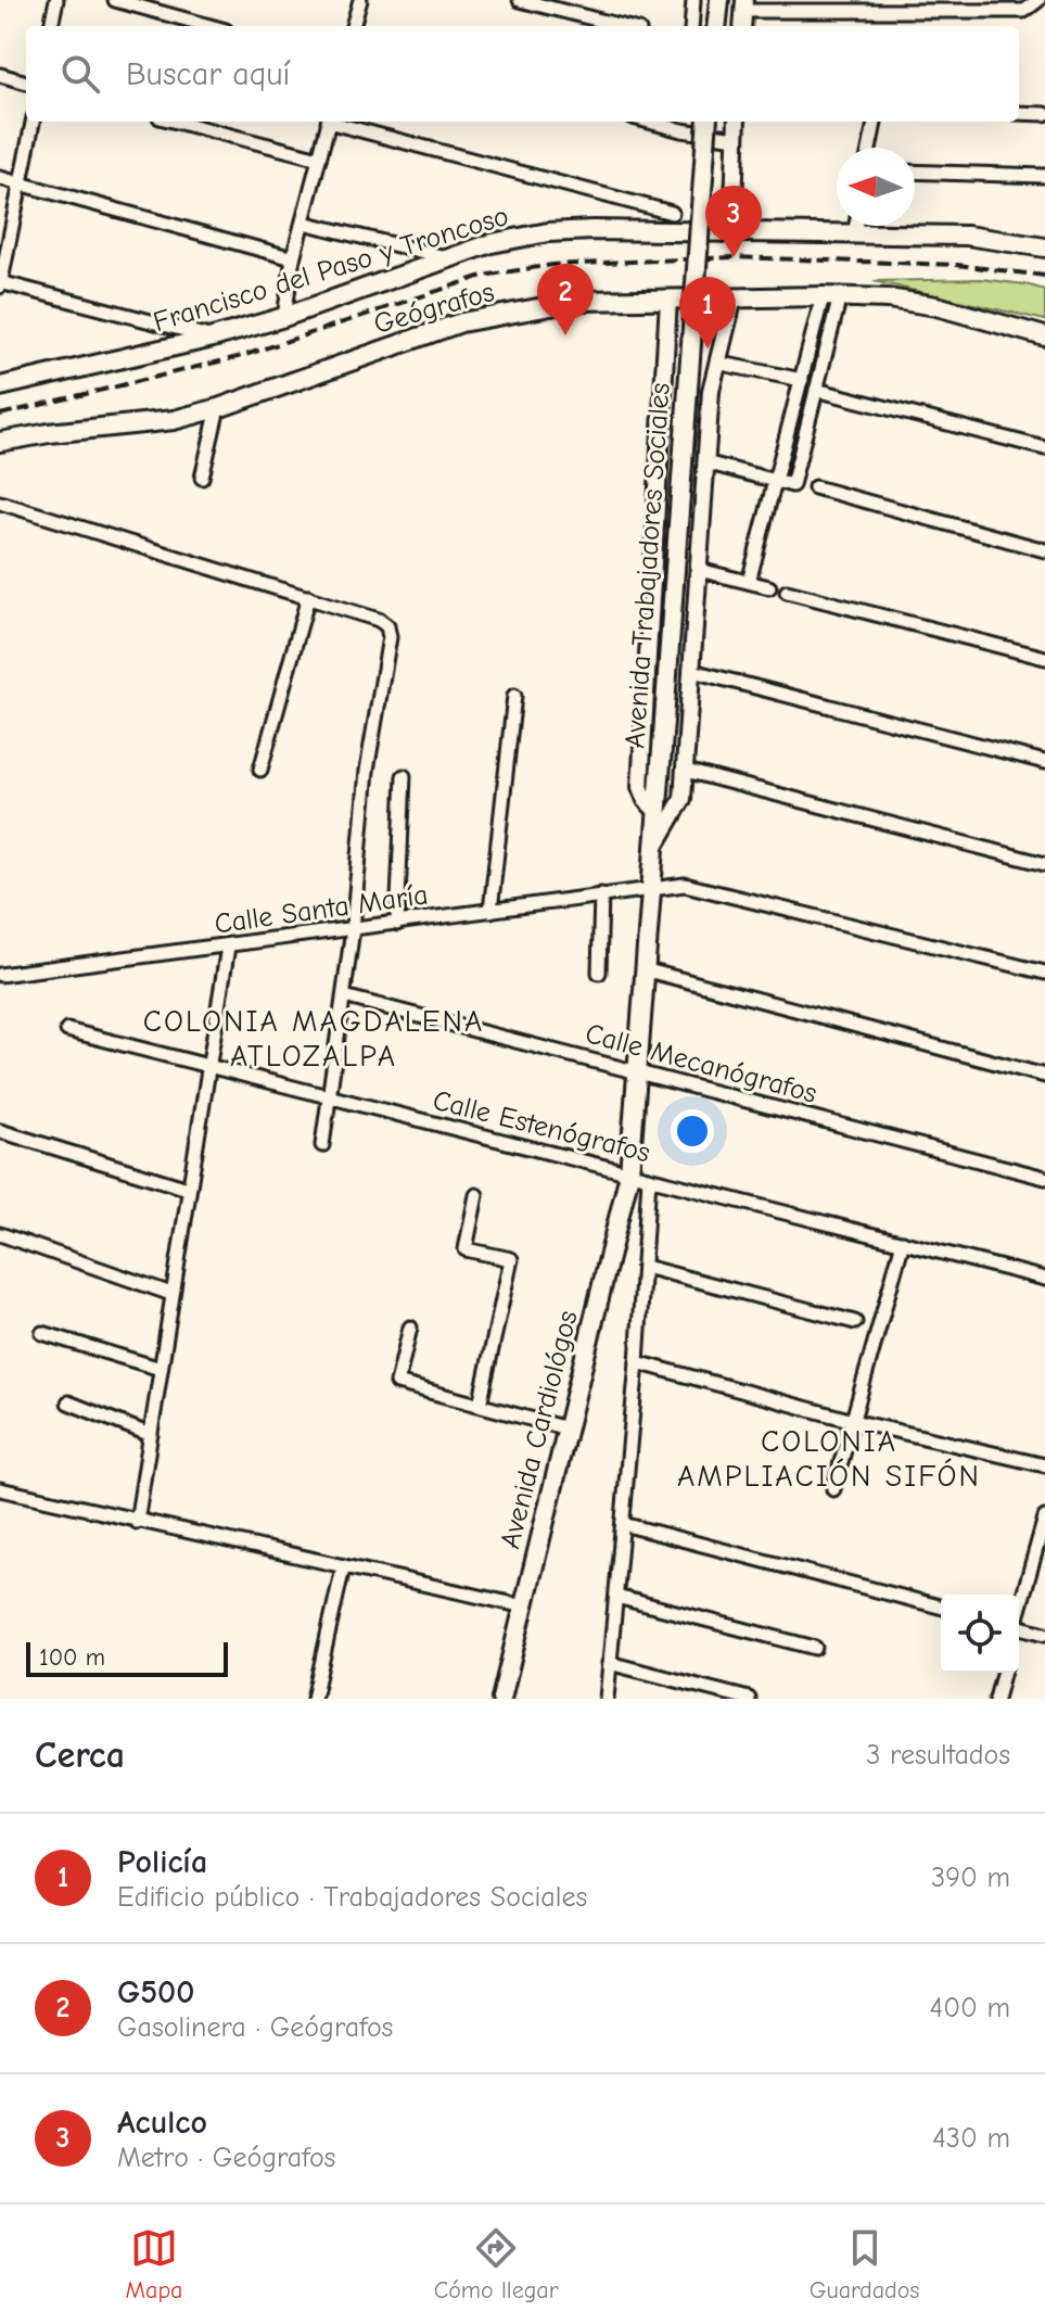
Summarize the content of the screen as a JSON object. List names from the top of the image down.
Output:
{
  "streets": {
    "main road": [
      "Francisco del Paso y Troncoso",
      "Geógrafos",
      "Avenida Trabajadores Sociales",
      "Avenida Cardiológos"
    ],
    "street": ["Calle Santa María", "Calle Mecanógrafos", "Calle Estenógrafos"]
  },
  "crossings": [
    ["Geógrafos", "Avenida Trabajadores Sociales"],
    ["Avenida Trabajadores Sociales", "Calle Santa María"],
    ["Avenida Trabajadores Sociales", "Calle Mecanógrafos"],
    ["Avenida Trabajadores Sociales", "Calle Estenógrafos"],
    ["Avenida Trabajadores Sociales", "Avenida Cardiológos"],
    ["Calle Estenógrafos", "Avenida Cardiológos"]
  ],
  "districts": ["COLONIA MAGDALENA ATLOZALPA", "COLONIA AMPLIACIÓN SIFÓN"],
  "scale_bar": "100 m",
  "north": "left",
  "page": {
    "search": "Buscar aquí",
    "pins": ["3", "2", "1"],
    "scale": "100 m",
    "heading": ["Cerca", "3 resultados"],
    "list": [
      {
        "mark": "1",
        "name": "Policía",
        "note": "Edificio público · Trabajadores Sociales",
        "value": "390 m"
      },
      {
        "mark": "2",
        "name": "G500",
        "note": "Gasolinera · Geógrafos",
        "value": "400 m"
      },
      {
        "mark": "3",
        "name": "Aculco",
        "note": "Metro · Geógrafos",
        "value": "430 m"
      }
    ],
    "nav": ["Mapa", "Cómo llegar", "Guardados"]
  }
}
